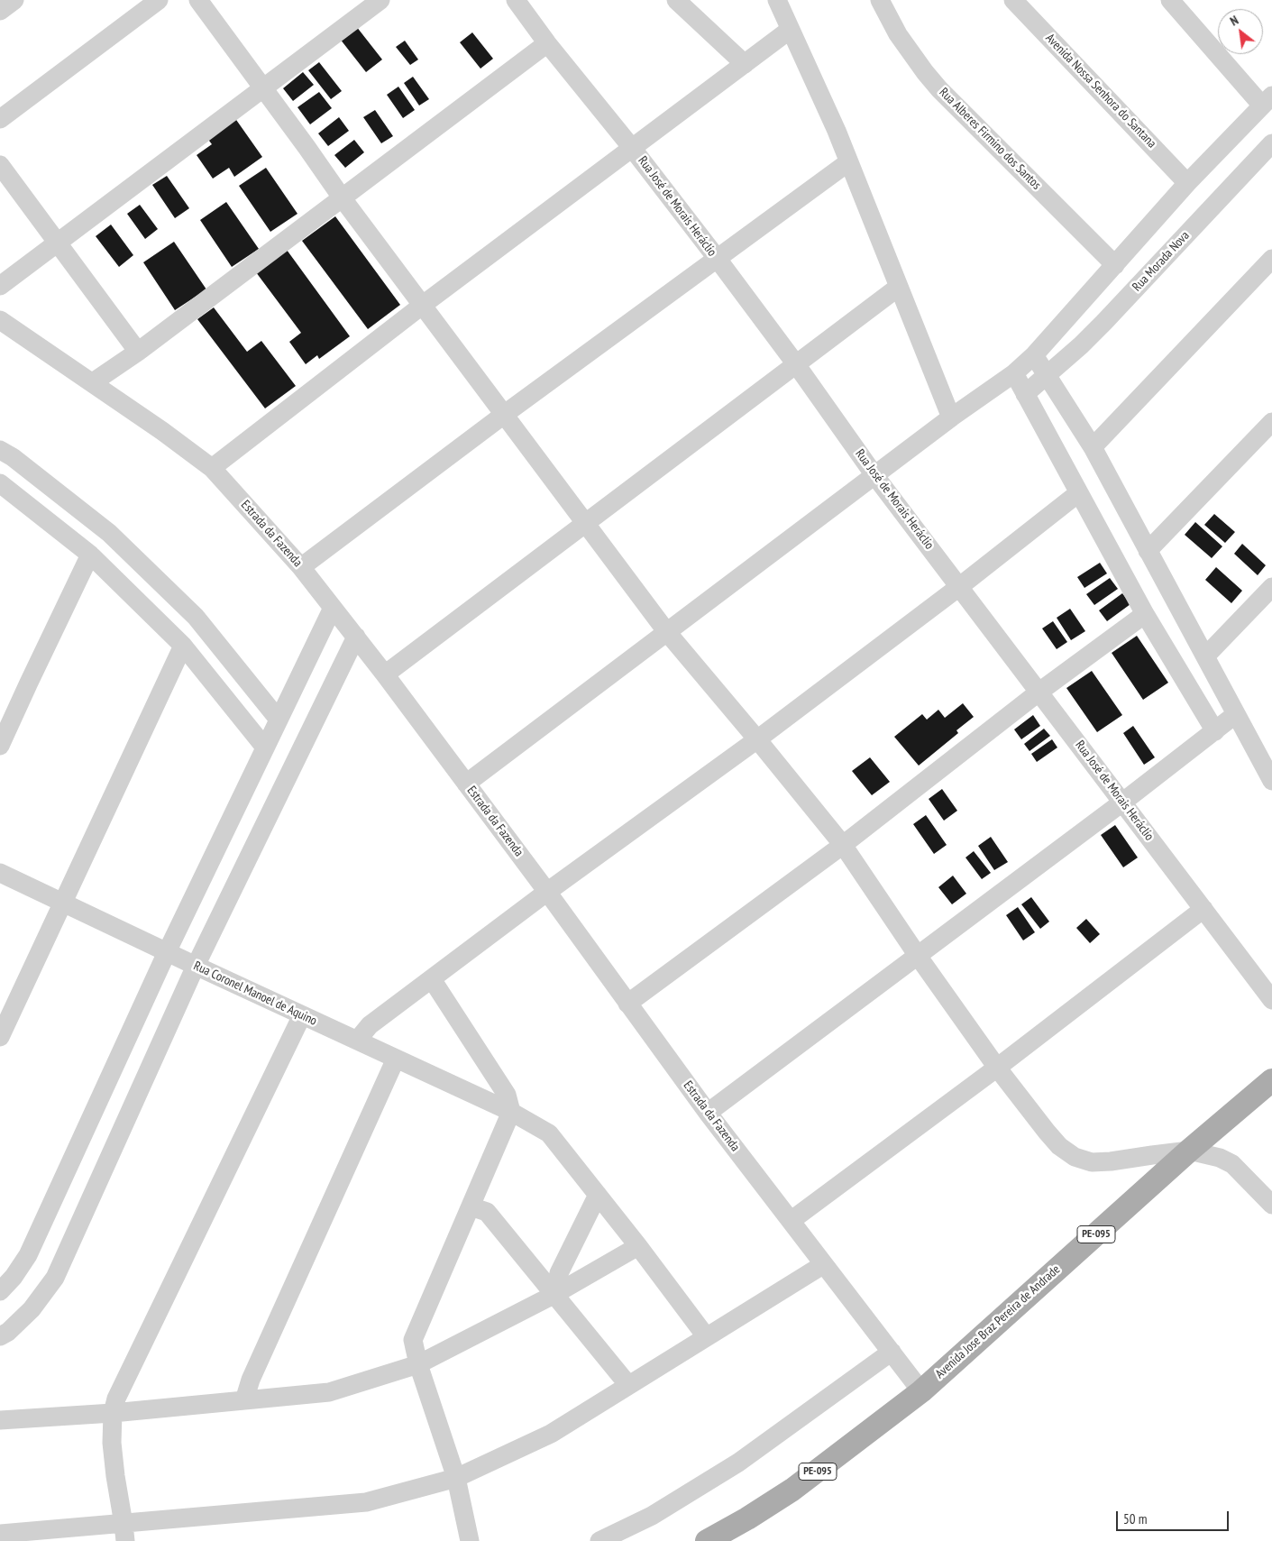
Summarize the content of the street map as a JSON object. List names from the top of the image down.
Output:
{
  "streets": {
    "main road": ["PE-095", "Avenida Jose Braz Pereira de Andrade"],
    "street": [
      "Avenida Nossa Senhora do Santana",
      "Rua Alberes Firmino dos Santos",
      "Rua José de Morais Heráclio",
      "Rua Morada Nova",
      "Estrada da Fazenda",
      "Rua Coronel Manoel de Aquino"
    ]
  },
  "crossings": [
    ["Estrada da Fazenda", "Avenida Jose Braz Pereira de Andrade"]
  ],
  "scale_bar": "50 m",
  "north": "top left"
}
